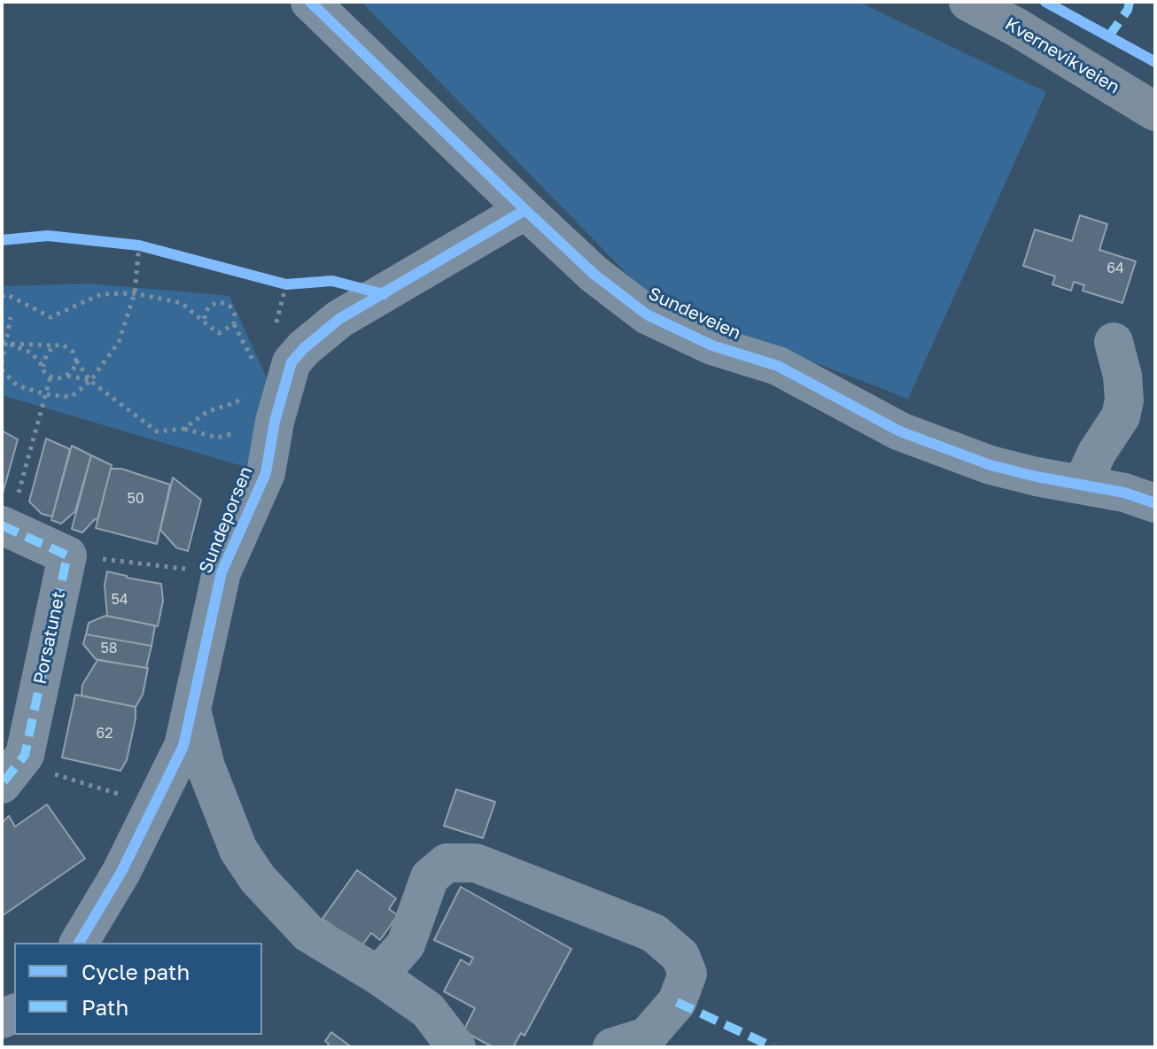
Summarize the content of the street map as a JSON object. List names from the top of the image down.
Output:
{
  "streets": {
    "main road": ["Kvernevikveien"],
    "street": ["Sundeveien", "Sundeporsen", "Porsatunet"]
  },
  "crossings": [
    ["Sundeveien", "Sundeporsen"]
  ],
  "house_numbers": [
    "64",
    "50",
    "54",
    "58",
    "62"
  ],
  "legend": ["Cycle path", "Path"]
}
